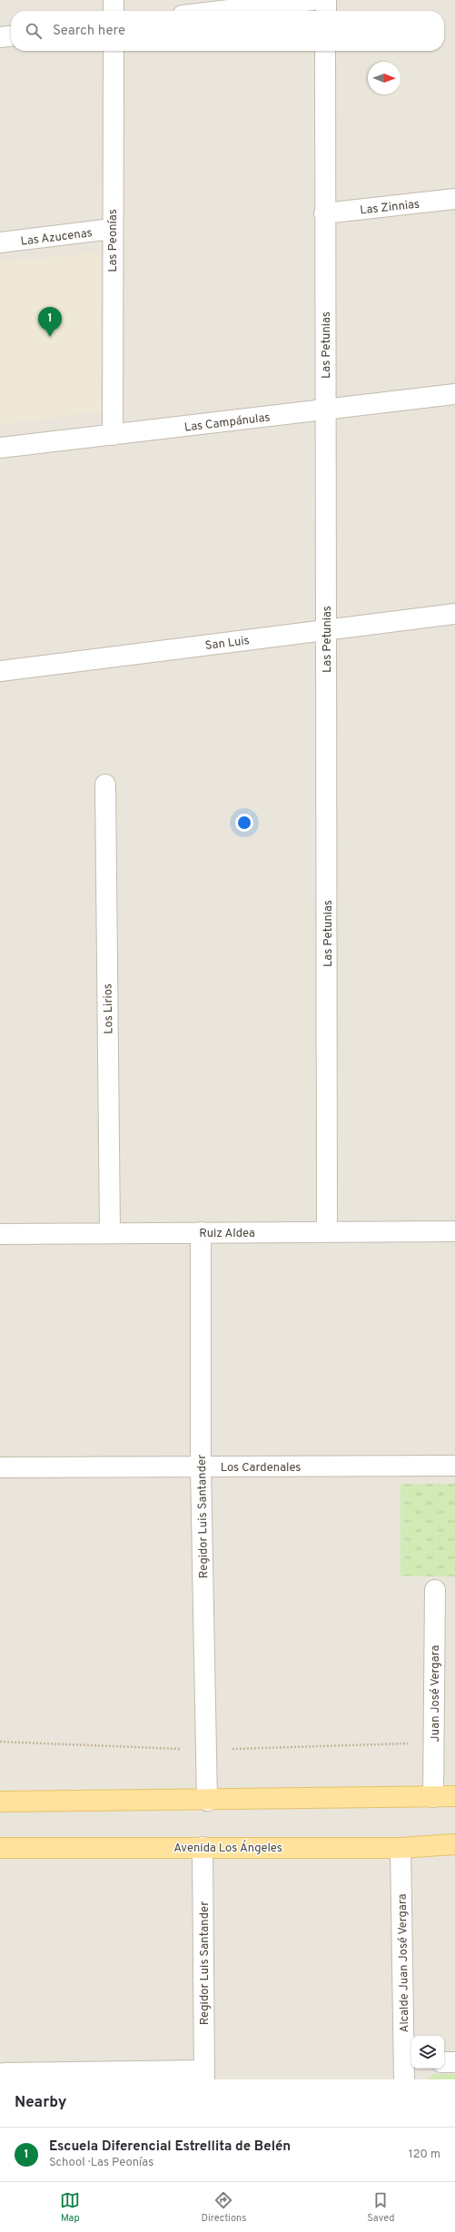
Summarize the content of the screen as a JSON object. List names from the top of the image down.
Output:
{
  "streets": {
    "main road": ["Avenida Los Ángeles"],
    "street": [
      "Las Zinnias",
      "Las Azucenas",
      "Las Peonías",
      "Las Petunias",
      "Las Campánulas",
      "San Luis",
      "Los Lirios",
      "Ruiz Aldea",
      "Los Cardenales",
      "Regidor Luis Santander",
      "Juan José Vergara",
      "Alcalde Juan José Vergara"
    ]
  },
  "crossings": [
    ["Las Zinnias", "Las Petunias"],
    ["Las Azucenas", "Las Peonías"],
    ["Las Peonías", "Las Campánulas"],
    ["Las Petunias", "Las Campánulas"],
    ["Las Petunias", "San Luis"],
    ["Las Petunias", "Ruiz Aldea"],
    ["Los Lirios", "Ruiz Aldea"],
    ["Ruiz Aldea", "Regidor Luis Santander"],
    ["Los Cardenales", "Regidor Luis Santander"],
    ["Regidor Luis Santander", "Avenida Los Ángeles"],
    ["Avenida Los Ángeles", "Alcalde Juan José Vergara"]
  ],
  "north": "right",
  "page": {
    "search": "Search here",
    "pins": "1",
    "heading": "Nearby",
    "list": [
      {
        "mark": "1",
        "name": "Escuela Diferencial Estrellita de Belén",
        "note": "School · Las Peonías",
        "value": "120 m"
      }
    ],
    "nav": ["Map", "Directions", "Saved"]
  }
}
